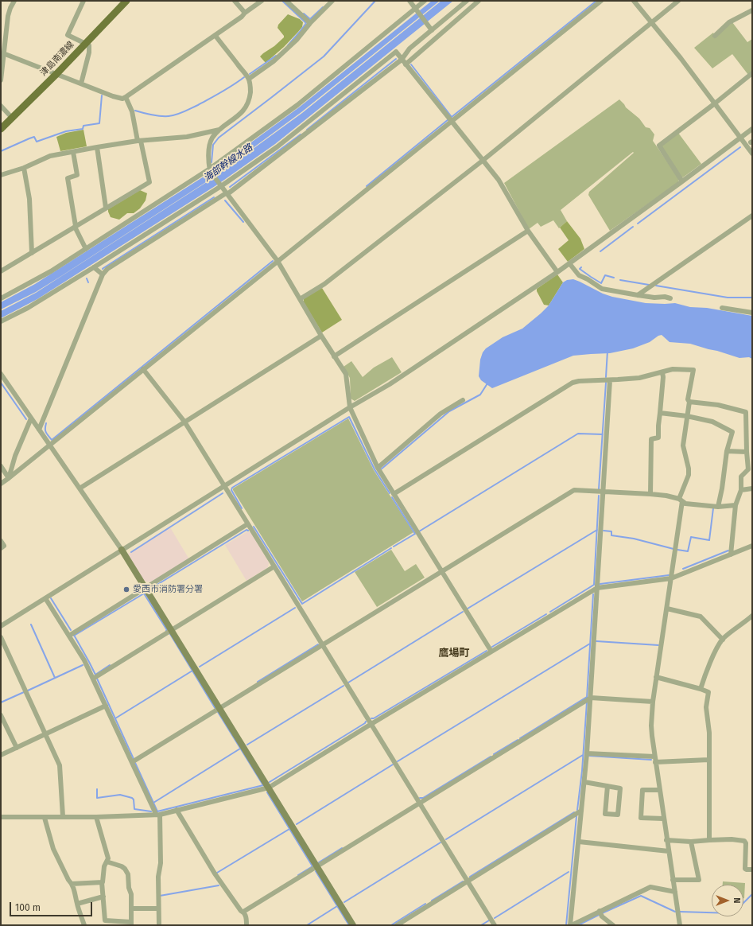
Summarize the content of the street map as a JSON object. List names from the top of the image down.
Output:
{
  "streets": {
    "main road": ["津島南濃線"]
  },
  "districts": ["鷹場町"],
  "water": ["海部幹線水路"],
  "places": ["愛西市消防署分署"],
  "scale_bar": "100 m",
  "north": "right"
}
